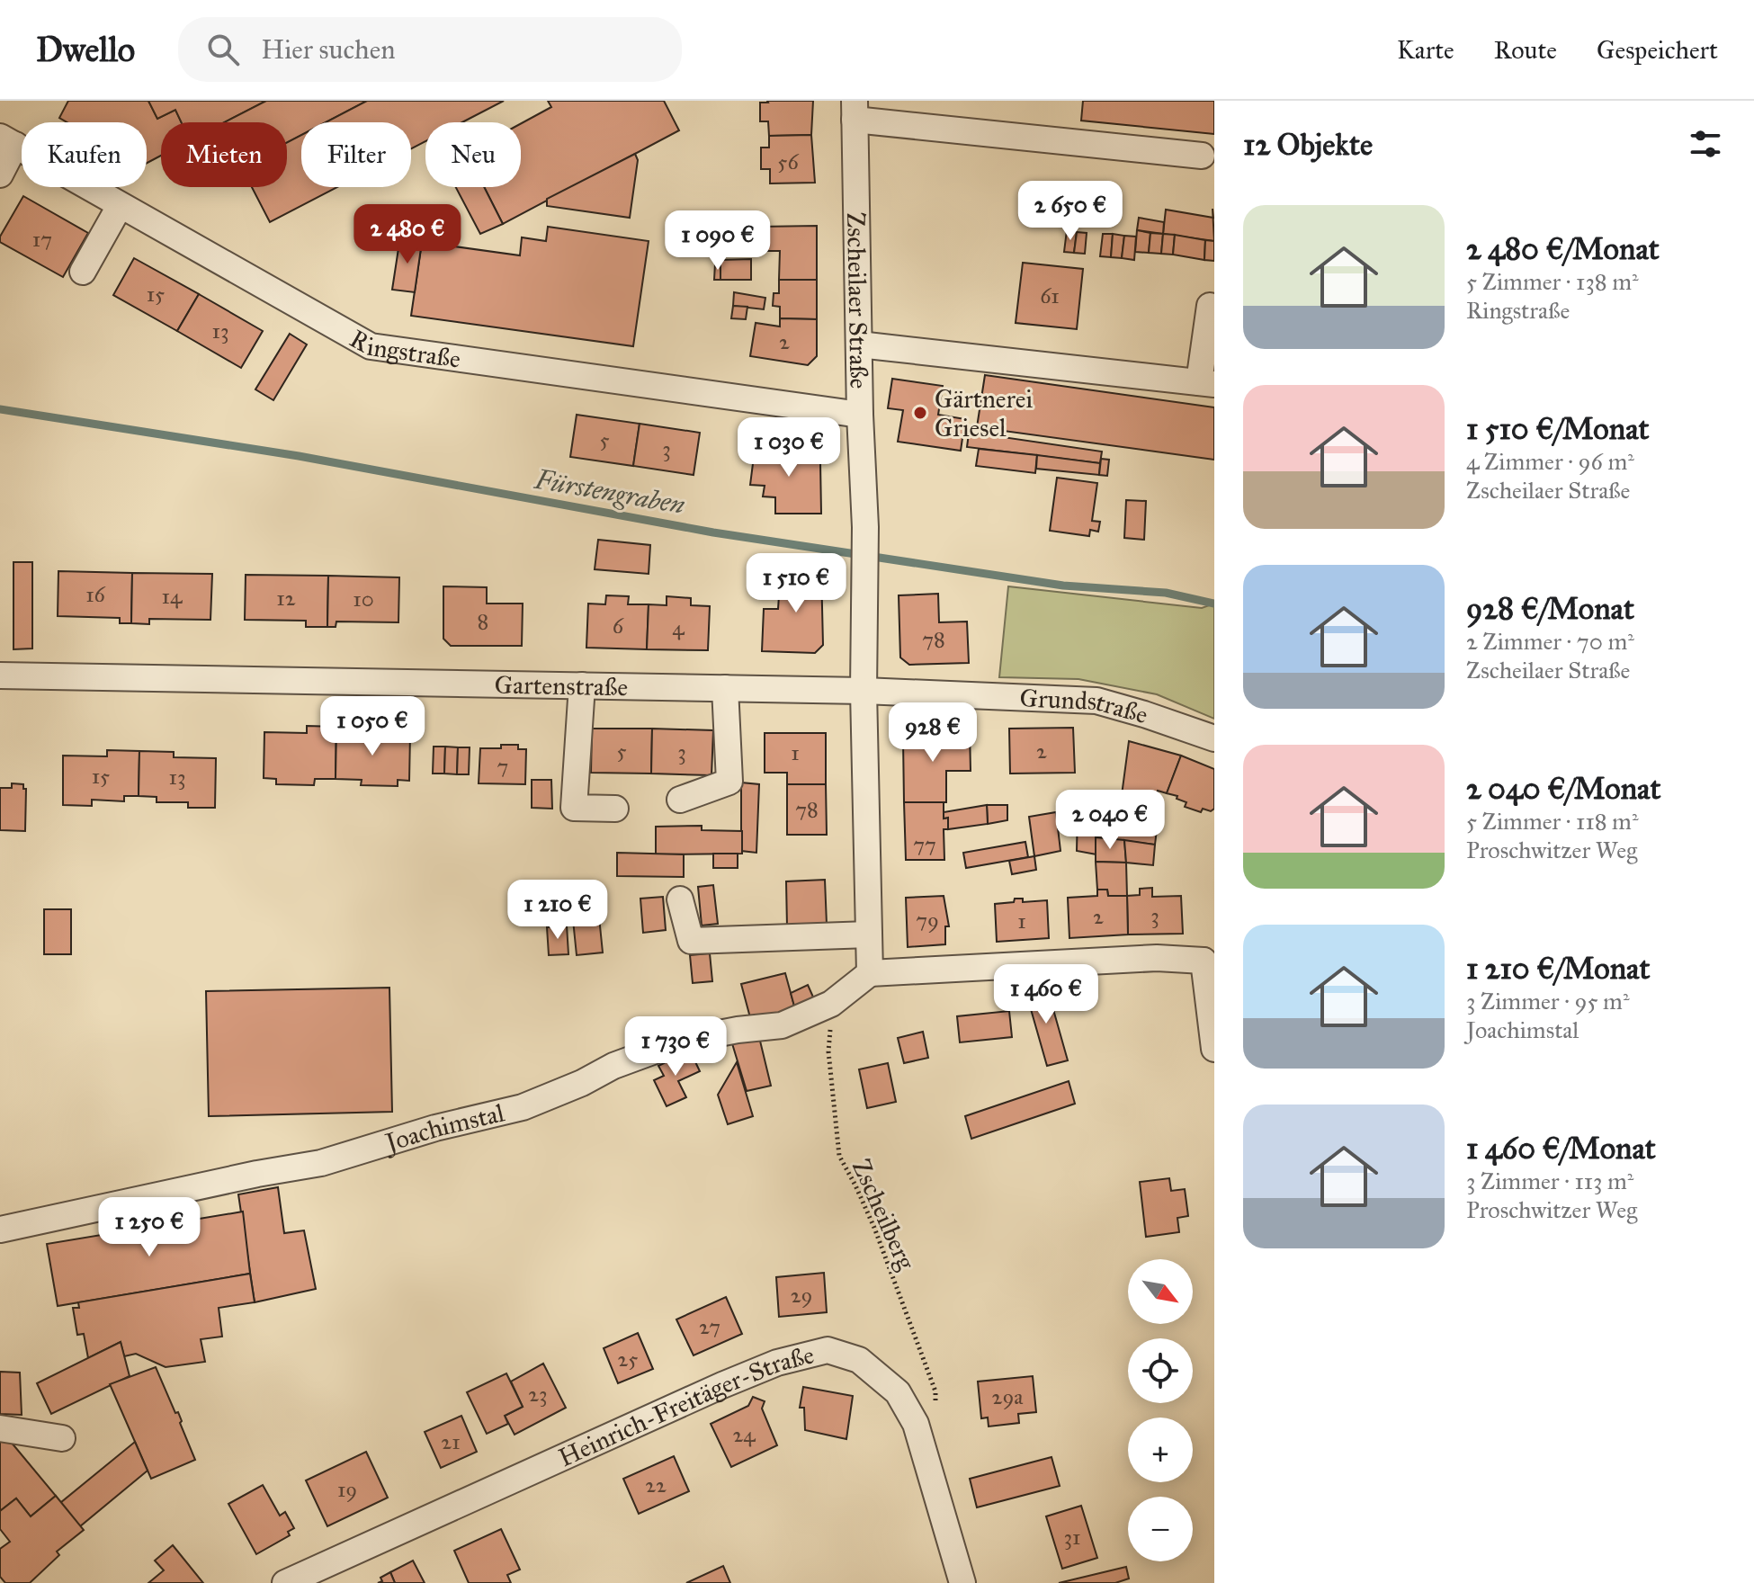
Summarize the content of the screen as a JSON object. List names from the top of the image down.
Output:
{
  "streets": {
    "street": [
      "Zscheilaer Straße",
      "Ringstraße",
      "Gartenstraße",
      "Grundstraße",
      "Joachimstal",
      "Heinrich-Freitäger-Straße"
    ],
    "path": ["Zscheilberg"]
  },
  "crossings": [
    ["Zscheilaer Straße", "Ringstraße"],
    ["Zscheilaer Straße", "Gartenstraße"],
    ["Zscheilaer Straße", "Grundstraße"],
    ["Zscheilaer Straße", "Joachimstal"],
    ["Gartenstraße", "Grundstraße"],
    ["Joachimstal", "Zscheilberg"],
    ["Zscheilberg", "Heinrich-Freitäger-Straße"]
  ],
  "water": ["Fürstengraben"],
  "places": ["Gärtnerei Griesel"],
  "house_numbers": [
    "56",
    "17",
    "15",
    "61",
    "13",
    "2",
    "5",
    "3",
    "16",
    "14",
    "12",
    "10",
    "8",
    "6",
    "4",
    "78",
    "5",
    "2",
    "3",
    "1",
    "7",
    "15",
    "13",
    "78",
    "77",
    "3",
    "2",
    "79",
    "1",
    "29",
    "27",
    "25",
    "23",
    "29a",
    "24",
    "21",
    "22",
    "19",
    "31"
  ],
  "north": "bottom right",
  "page": {
    "header": "Dwello",
    "search": "Hier suchen",
    "nav": ["Karte", "Route", "Gespeichert"],
    "heading": "12 Objekte",
    "chip": [
      "Kaufen",
      "Mieten",
      "Filter",
      "Neu"
    ],
    "price": [
      "2 650 €",
      "2 480 €",
      "1 090 €",
      "1 030 €",
      "1 510 €",
      "1 050 €",
      "928 €",
      "2 040 €",
      "1 210 €",
      "1 460 €",
      "1 730 €",
      "1 250 €"
    ],
    "list": [
      {
        "name": "2 480 €/Monat",
        "note": "5 Zimmer · 138 m² · Ringstraße"
      },
      {
        "name": "1 510 €/Monat",
        "note": "4 Zimmer · 96 m² · Zscheilaer Straße"
      },
      {
        "name": "928 €/Monat",
        "note": "2 Zimmer · 70 m² · Zscheilaer Straße"
      },
      {
        "name": "2 040 €/Monat",
        "note": "5 Zimmer · 118 m² · Proschwitzer Weg"
      },
      {
        "name": "1 210 €/Monat",
        "note": "3 Zimmer · 95 m² · Joachimstal"
      },
      {
        "name": "1 460 €/Monat",
        "note": "3 Zimmer · 113 m² · Proschwitzer Weg"
      }
    ],
    "map_buttons": ["+", "−"]
  }
}
